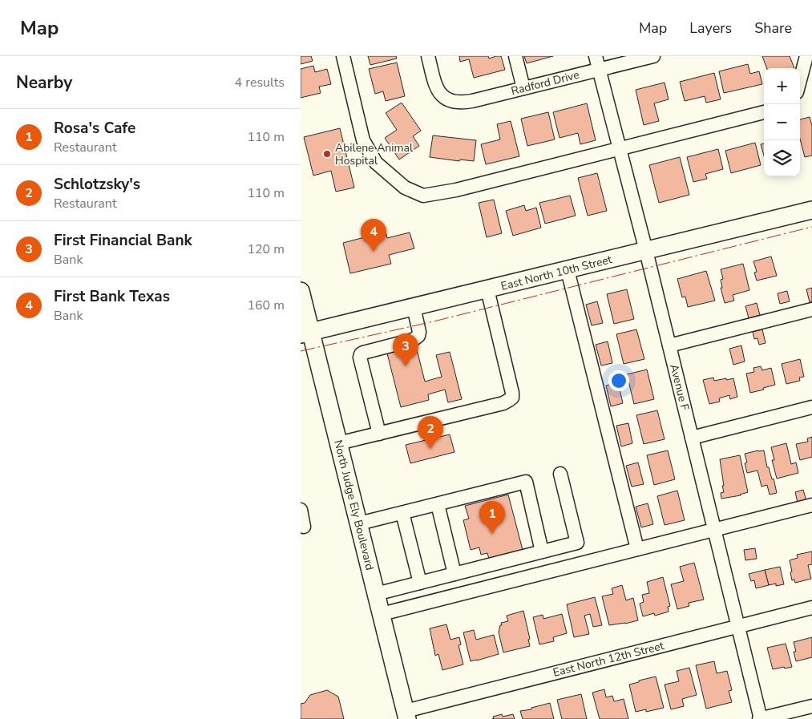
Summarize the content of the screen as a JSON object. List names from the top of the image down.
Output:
{
  "streets": {
    "main road": ["East North 10th Street", "North Judge Ely Boulevard"],
    "street": ["Radford Drive", "Avenue F", "East North 12th Street"]
  },
  "crossings": [
    ["Radford Drive", "Avenue F"],
    ["East North 10th Street", "Avenue F"],
    ["East North 10th Street", "North Judge Ely Boulevard"],
    ["Avenue F", "East North 12th Street"],
    ["North Judge Ely Boulevard", "East North 12th Street"]
  ],
  "places": ["Abilene Animal Hospital"],
  "page": {
    "header": "Map",
    "nav": ["Map", "Layers", "Share"],
    "heading": ["Nearby", "4 results"],
    "map_buttons": ["+", "−"],
    "list": [
      {
        "mark": "1",
        "name": "Rosa's Cafe",
        "note": "Restaurant",
        "value": "110 m"
      },
      {
        "mark": "2",
        "name": "Schlotzsky's",
        "note": "Restaurant",
        "value": "110 m"
      },
      {
        "mark": "3",
        "name": "First Financial Bank",
        "note": "Bank",
        "value": "120 m"
      },
      {
        "mark": "4",
        "name": "First Bank Texas",
        "note": "Bank",
        "value": "160 m"
      }
    ],
    "pins": [
      "4",
      "3",
      "2",
      "1"
    ]
  }
}
